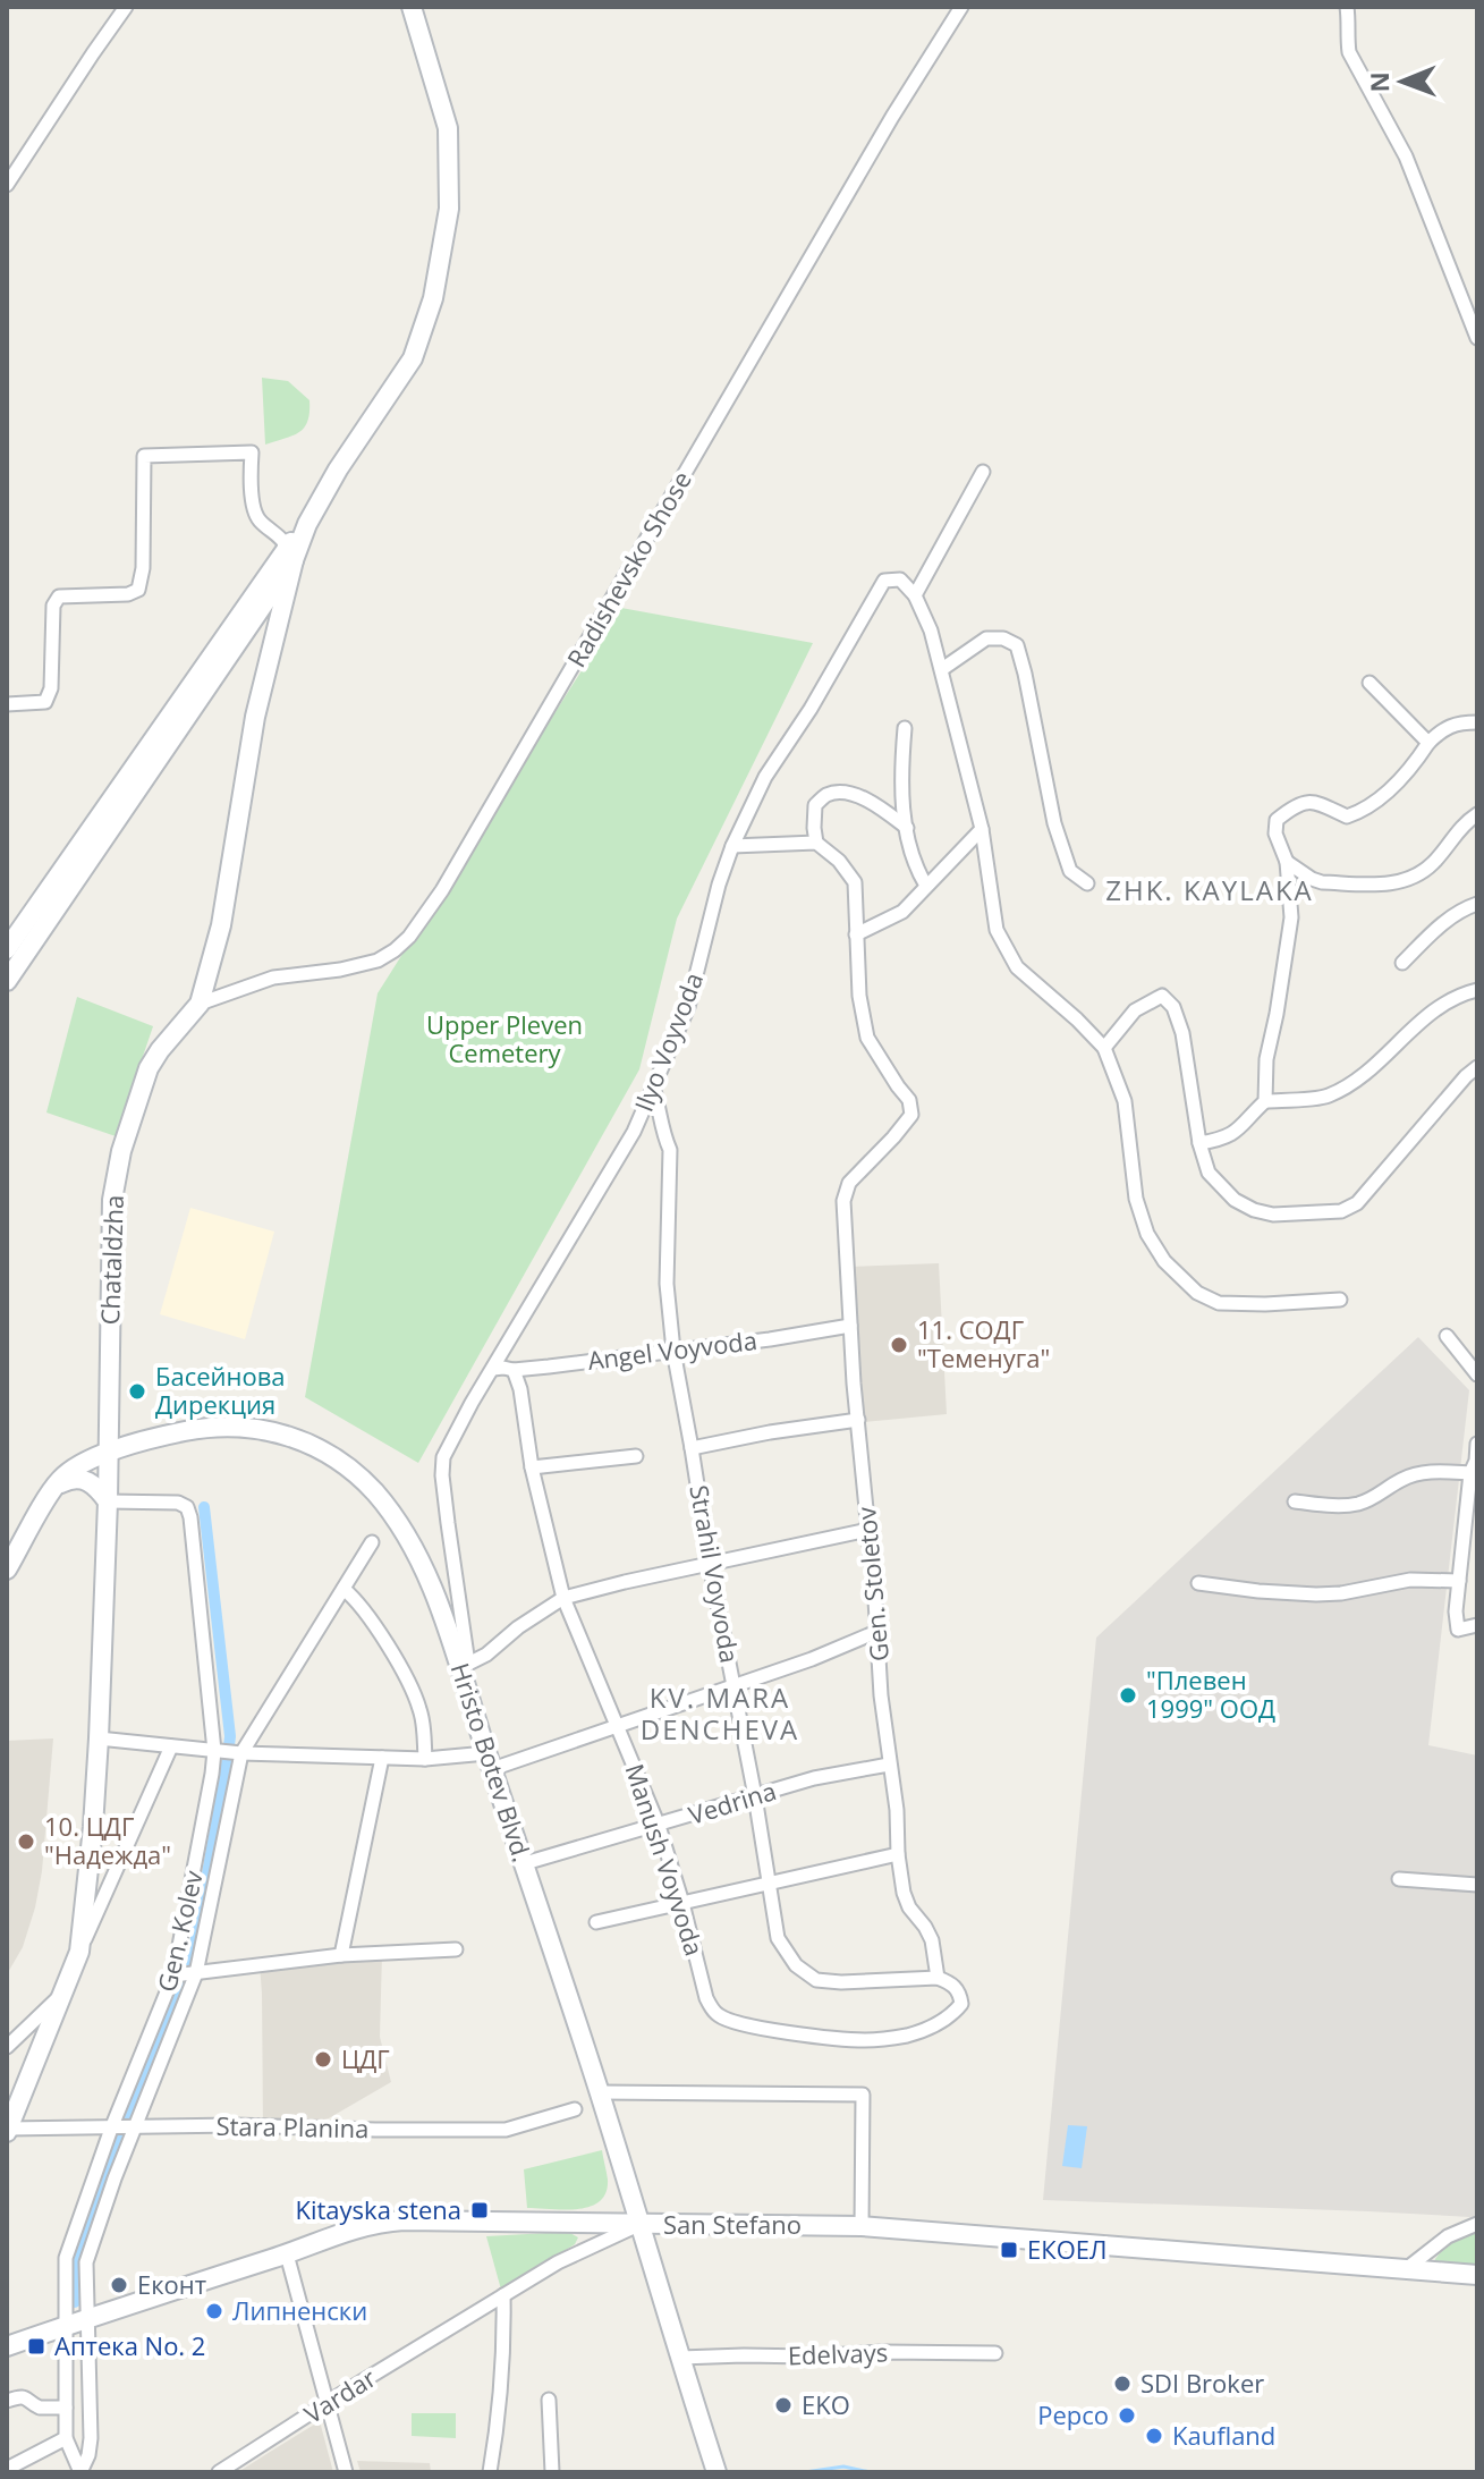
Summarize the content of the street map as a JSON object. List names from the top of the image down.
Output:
{
  "streets": {
    "street": [
      "Radishevsko Shose",
      "Ilyo Voyvoda",
      "Chataldzha",
      "Angel Voyvoda",
      "Strahil Voyvoda",
      "Gen. Stoletov",
      "Hristo Botev Blvd.",
      "Vedrina",
      "Manush Voyvoda",
      "Gen. Kolev",
      "Stara Planina",
      "San Stefano",
      "Edelvays",
      "Vardar"
    ]
  },
  "crossings": [
    ["Radishevsko Shose", "Chataldzha"],
    ["Ilyo Voyvoda", "Angel Voyvoda"],
    ["Ilyo Voyvoda", "Strahil Voyvoda"],
    ["Ilyo Voyvoda", "Hristo Botev Blvd."],
    ["Chataldzha", "Hristo Botev Blvd."],
    ["Chataldzha", "Gen. Kolev"],
    ["Chataldzha", "Stara Planina"],
    ["Angel Voyvoda", "Strahil Voyvoda"],
    ["Angel Voyvoda", "Gen. Stoletov"],
    ["Angel Voyvoda", "Manush Voyvoda"],
    ["Strahil Voyvoda", "Gen. Stoletov"],
    ["Strahil Voyvoda", "Vedrina"],
    ["Strahil Voyvoda", "Manush Voyvoda"],
    ["Gen. Stoletov", "Vedrina"],
    ["Gen. Stoletov", "Manush Voyvoda"],
    ["Hristo Botev Blvd.", "Vedrina"],
    ["Hristo Botev Blvd.", "San Stefano"],
    ["Hristo Botev Blvd.", "Edelvays"],
    ["Hristo Botev Blvd.", "Vardar"],
    ["Vedrina", "Manush Voyvoda"],
    ["Gen. Kolev", "Stara Planina"],
    ["Gen. Kolev", "San Stefano"],
    ["San Stefano", "Vardar"]
  ],
  "districts": ["ZHK. KAYLAKA", "KV. MARA DENCHEVA"],
  "parks": ["Upper Pleven Cemetery"],
  "places": {
    "other": [
      "11. СОДГ \"Теменуга\"",
      "Басейнова Дирекция",
      "\"Плевен 1999\" ООД",
      "10. ЦДГ \"Надежда\"",
      "ЦДГ",
      "Еконт",
      "Липненски",
      "SDI Broker",
      "EKO",
      "Pepco",
      "Kaufland"
    ],
    "transit": ["Kitayska stena", "ЕКОЕЛ", "Аптека No. 2"]
  },
  "north": "left"
}
